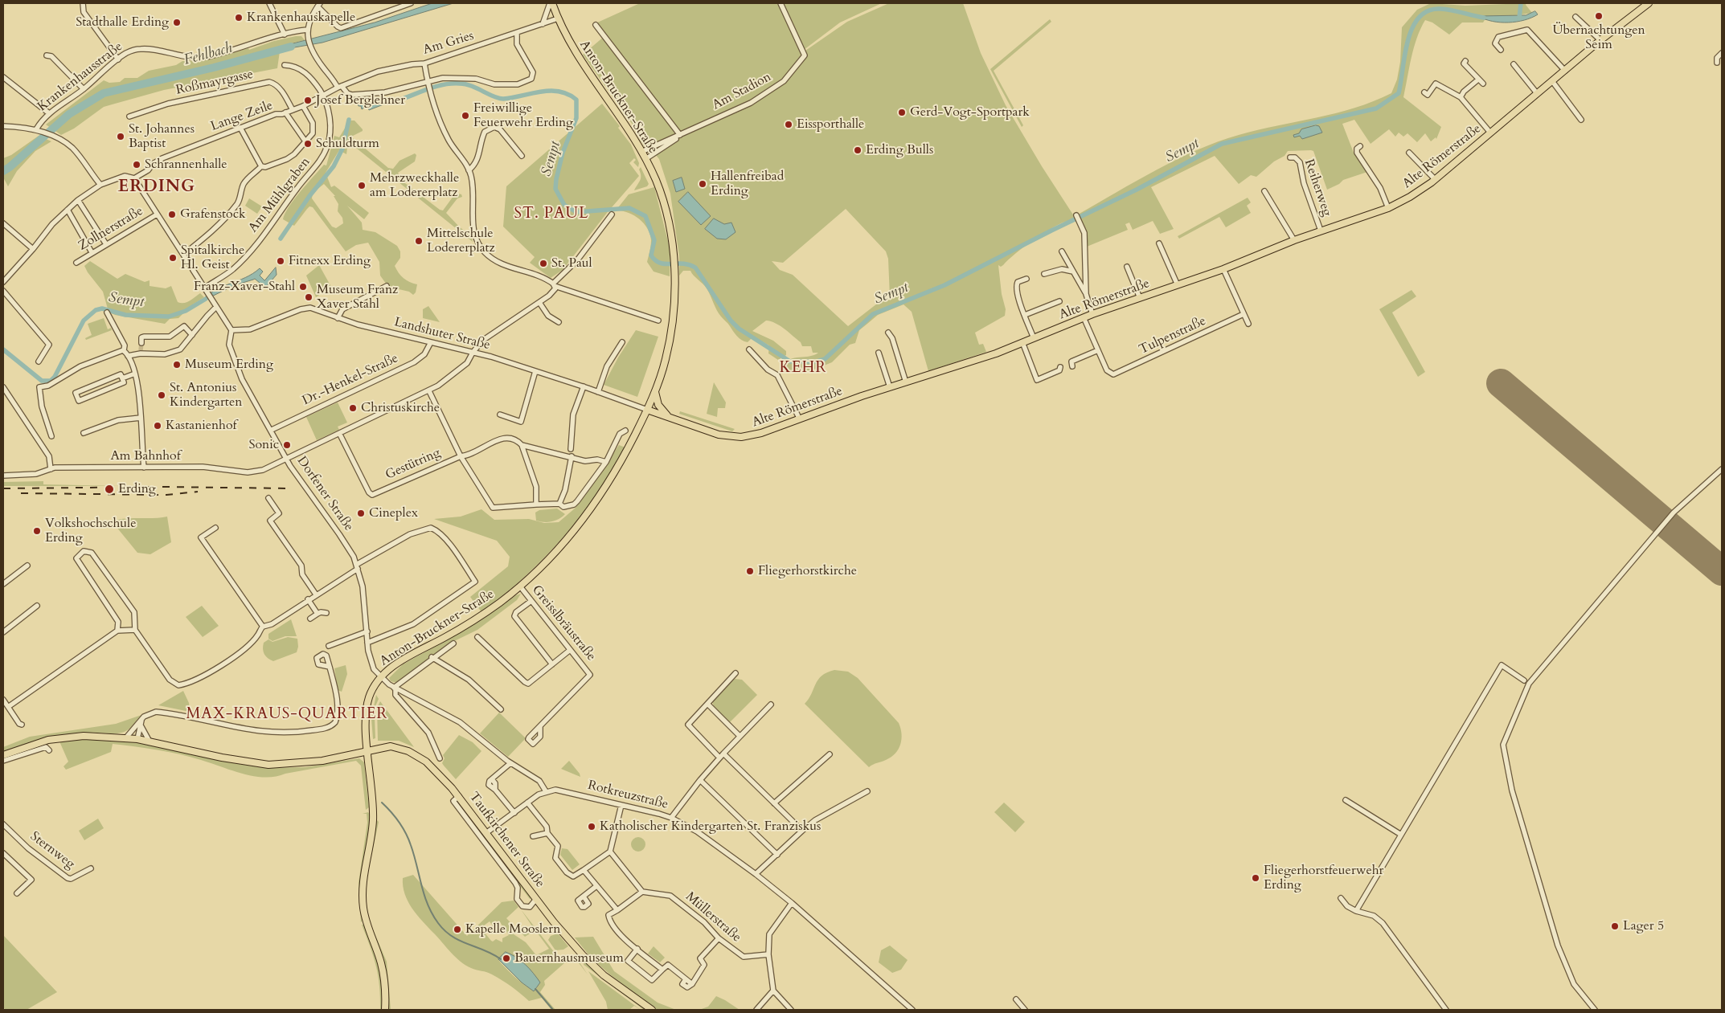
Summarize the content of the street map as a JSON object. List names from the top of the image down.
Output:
{
  "streets": {
    "main road": ["Anton-Bruckner-Straße", "Alte Römerstraße", "Taufkirchener Straße"],
    "street": [
      "Am Gries",
      "Krankenhausstraße",
      "Roßmayrgasse",
      "Am Stadion",
      "Lange Zeile",
      "Reiherweg",
      "Am Mühlgraben",
      "Zollnerstraße",
      "Landshuter Straße",
      "Tulpenstraße",
      "Dr.-Henkel-Straße",
      "Am Bahnhof",
      "Gestütring",
      "Dorfener Straße",
      "Greisslbräustraße",
      "Rotkreuzstraße",
      "Sternweg",
      "Müllerstraße"
    ]
  },
  "crossings": [
    ["Am Gries", "Anton-Bruckner-Straße"],
    ["Am Gries", "Lange Zeile"],
    ["Roßmayrgasse", "Lange Zeile"],
    ["Am Stadion", "Anton-Bruckner-Straße"],
    ["Anton-Bruckner-Straße", "Alte Römerstraße"],
    ["Anton-Bruckner-Straße", "Landshuter Straße"],
    ["Anton-Bruckner-Straße", "Dorfener Straße"],
    ["Anton-Bruckner-Straße", "Greisslbräustraße"],
    ["Anton-Bruckner-Straße", "Taufkirchener Straße"],
    ["Lange Zeile", "Am Mühlgraben"],
    ["Alte Römerstraße", "Reiherweg"],
    ["Alte Römerstraße", "Landshuter Straße"],
    ["Landshuter Straße", "Dr.-Henkel-Straße"],
    ["Landshuter Straße", "Am Bahnhof"],
    ["Landshuter Straße", "Dorfener Straße"],
    ["Dr.-Henkel-Straße", "Dorfener Straße"],
    ["Am Bahnhof", "Gestütring"],
    ["Am Bahnhof", "Dorfener Straße"]
  ],
  "districts": [
    "ERDING",
    "ST. PAUL",
    "KEHR",
    "MAX-KRAUS-QUARTIER"
  ],
  "water": ["Fehlbach", "Sempt"],
  "places": [
    "Übernachtungen Seim",
    "Krankenhauskapelle",
    "Stadthalle Erding",
    "Josef Berglehner",
    "Gerd-Vogt-Sportpark",
    "Freiwillige Feuerwehr Erding",
    "Eissporthalle",
    "St. Johannes Baptist",
    "Schuldturm",
    "Erding Bulls",
    "Schrannenhalle",
    "Hallenfreibad Erding",
    "Mehrzweckhalle am Lodererplatz",
    "Grafenstock",
    "Mittelschule Lodererplatz",
    "Spitalkirche Hl. Geist",
    "Fitnexx Erding",
    "St. Paul",
    "Franz-Xaver-Stahl",
    "Museum Franz Xaver Stahl",
    "Museum Erding",
    "St. Antonius Kindergarten",
    "Christuskirche",
    "Kastanienhof",
    "Sonic",
    "Erding",
    "Cineplex",
    "Volkshochschule Erding",
    "Fliegerhorstkirche",
    "Katholischer Kindergarten St. Franziskus",
    "Fliegerhorstfeuerwehr Erding",
    "Lager 5",
    "Kapelle Mooslern",
    "Bauernhausmuseum"
  ]
}
